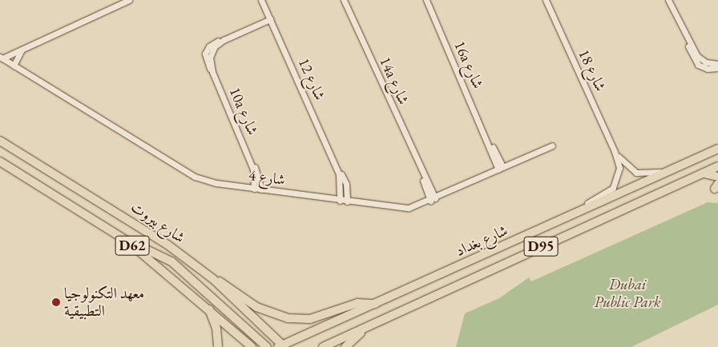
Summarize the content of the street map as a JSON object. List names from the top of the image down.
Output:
{
  "streets": {
    "main road": [
      "شارع بيروت",
      "شارع بغداد",
      "D62",
      "D95"
    ],
    "street": [
      "16a شارع",
      "شارع 18",
      "شارع 12",
      "14a شارع",
      "10a شارع",
      "شارع 4"
    ]
  },
  "crossings": [
    ["16a شارع", "شارع 4"],
    ["شارع 18", "شارع بغداد"],
    ["شارع 12", "10a شارع"],
    ["شارع 12", "شارع 4"],
    ["14a شارع", "شارع 4"],
    ["10a شارع", "شارع 4"],
    ["شارع بيروت", "شارع بغداد"]
  ],
  "parks": ["Dubai Public Park"],
  "places": ["معهد التكنولوجيا التطبيقية"]
}
